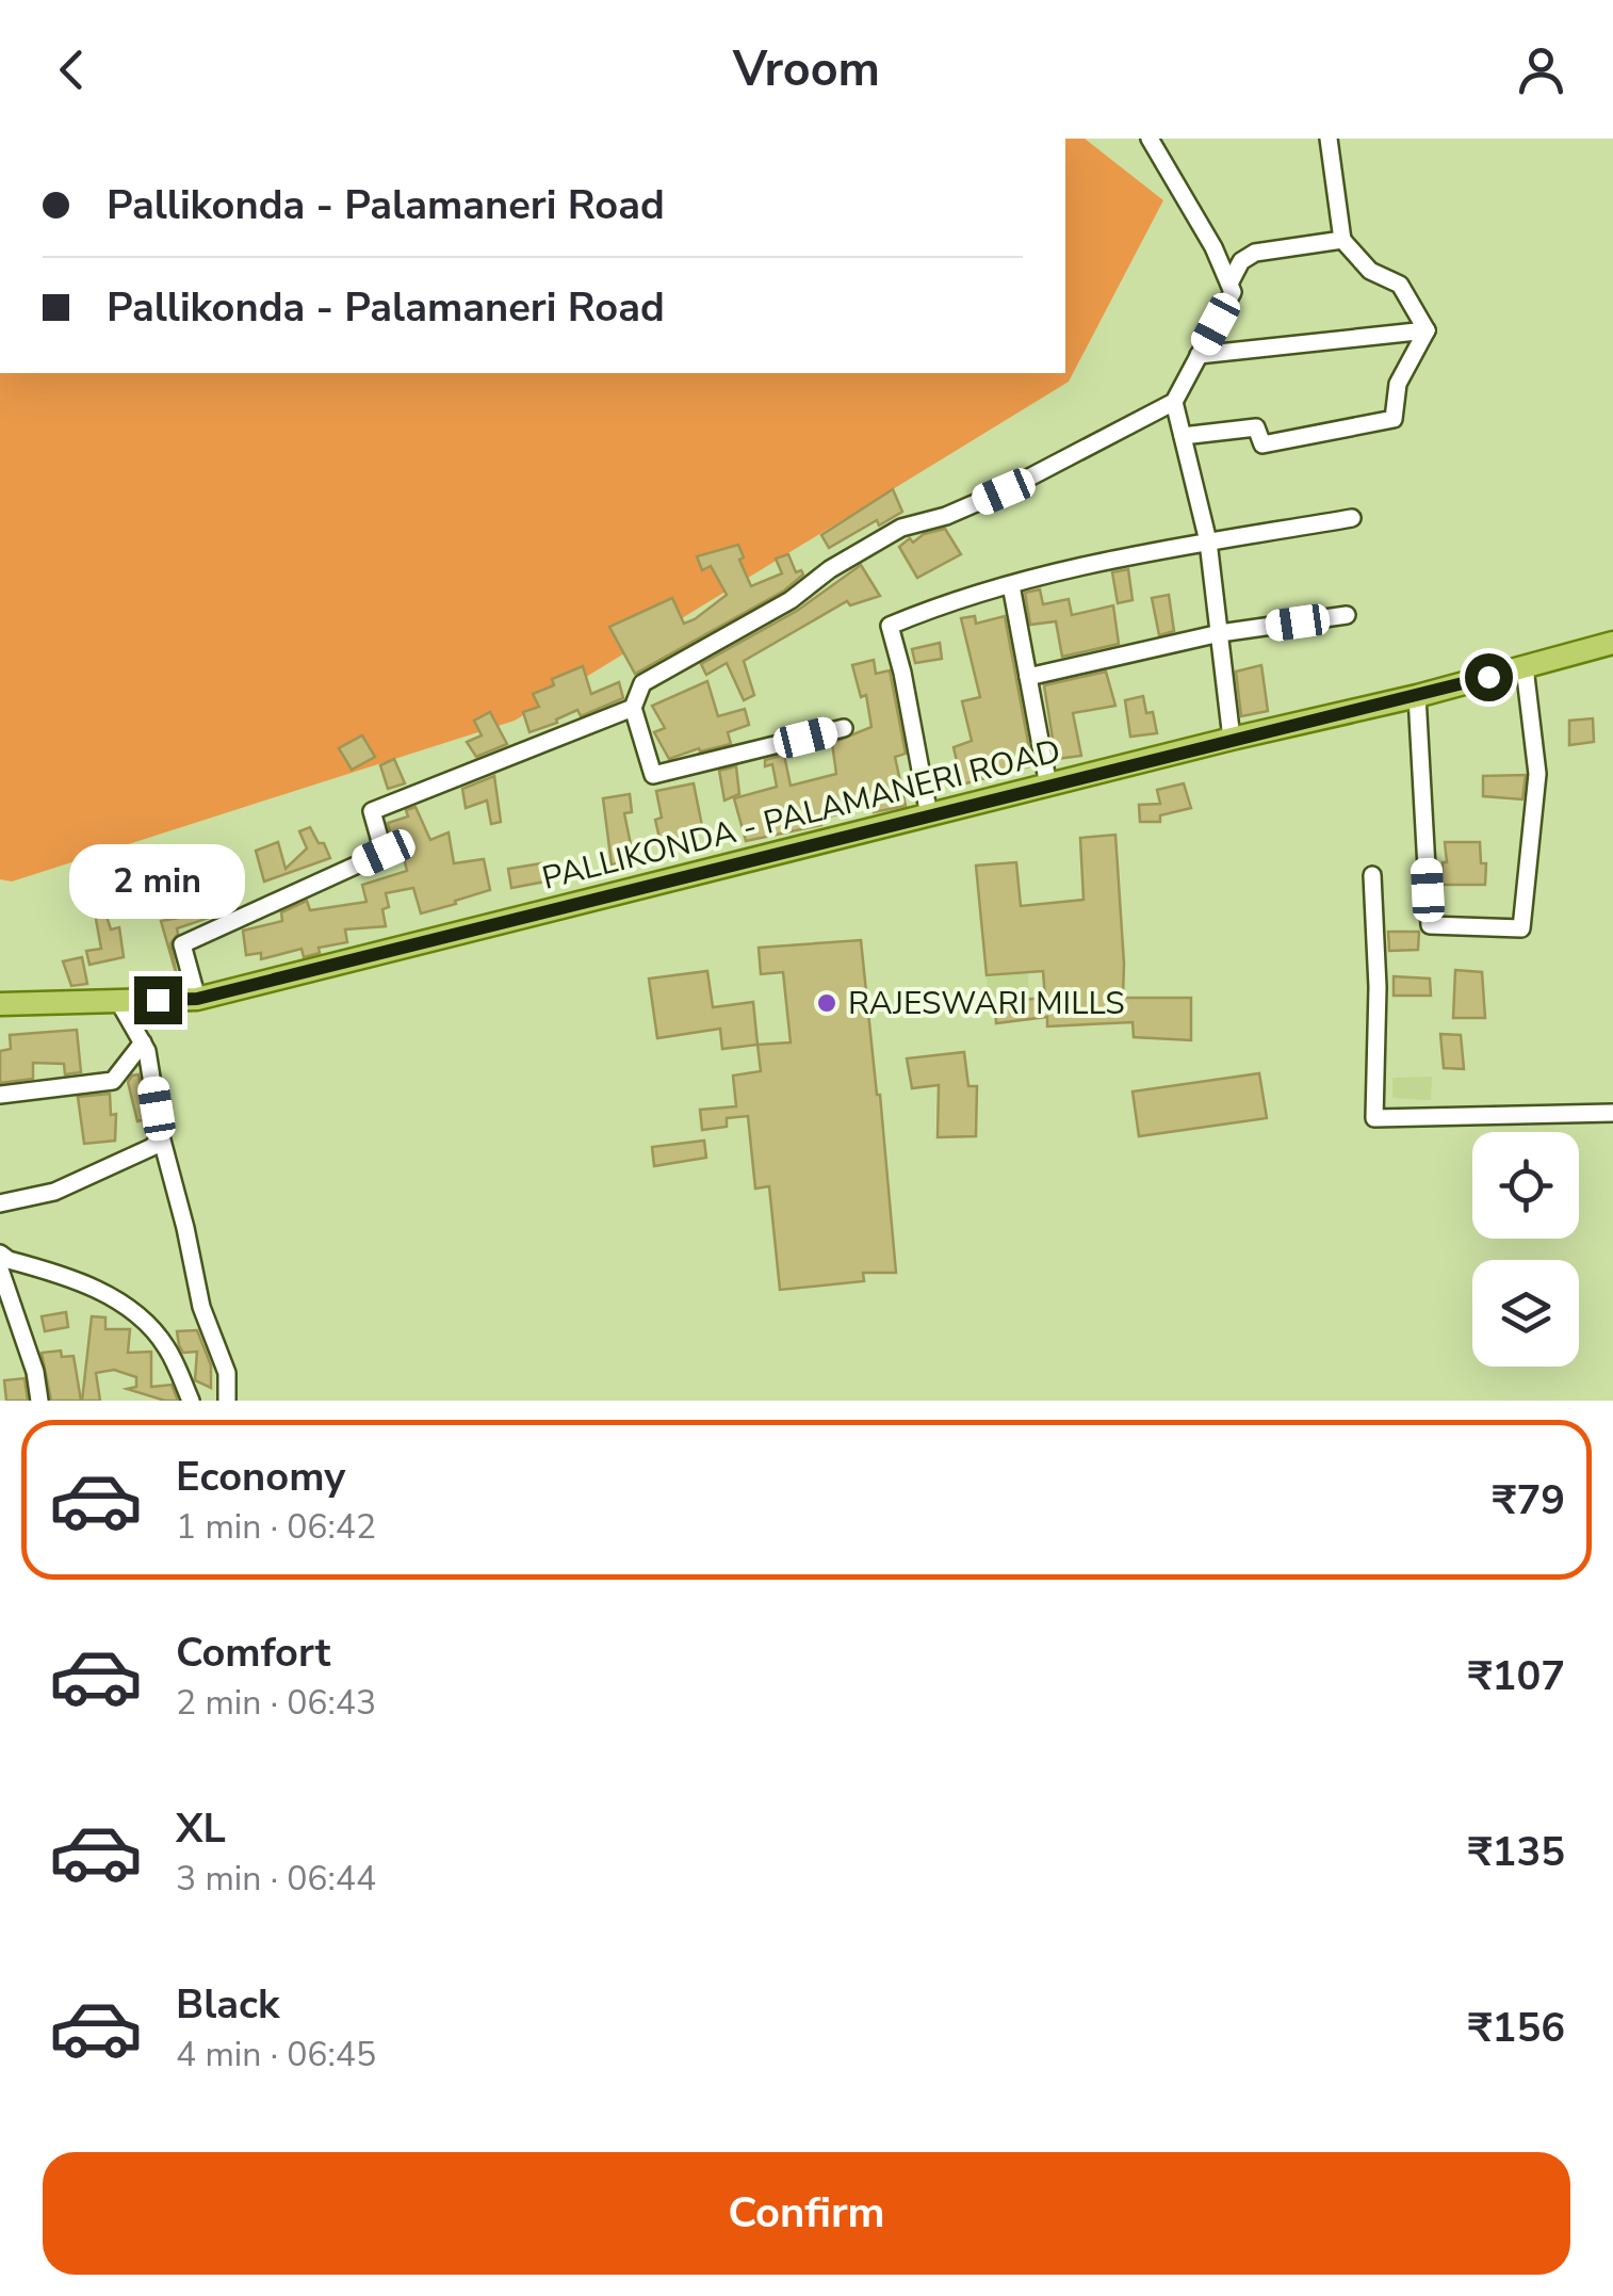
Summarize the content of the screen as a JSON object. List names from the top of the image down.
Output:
{
  "streets": {
    "main road": ["PALLIKONDA - PALAMANERI ROAD"]
  },
  "places": ["RAJESWARI MILLS"],
  "page": {
    "header": "Vroom",
    "banner": ["Pallikonda - Palamaneri Road", "Pallikonda - Palamaneri Road"],
    "bubble": "2 min",
    "list": [
      {
        "name": "Economy",
        "note": "1 min · 06:42",
        "value": "₹79"
      },
      {
        "name": "Comfort",
        "note": "2 min · 06:43",
        "value": "₹107"
      },
      {
        "name": "XL",
        "note": "3 min · 06:44",
        "value": "₹135"
      },
      {
        "name": "Black",
        "note": "4 min · 06:45",
        "value": "₹156"
      }
    ],
    "buttons": "Confirm"
  }
}
